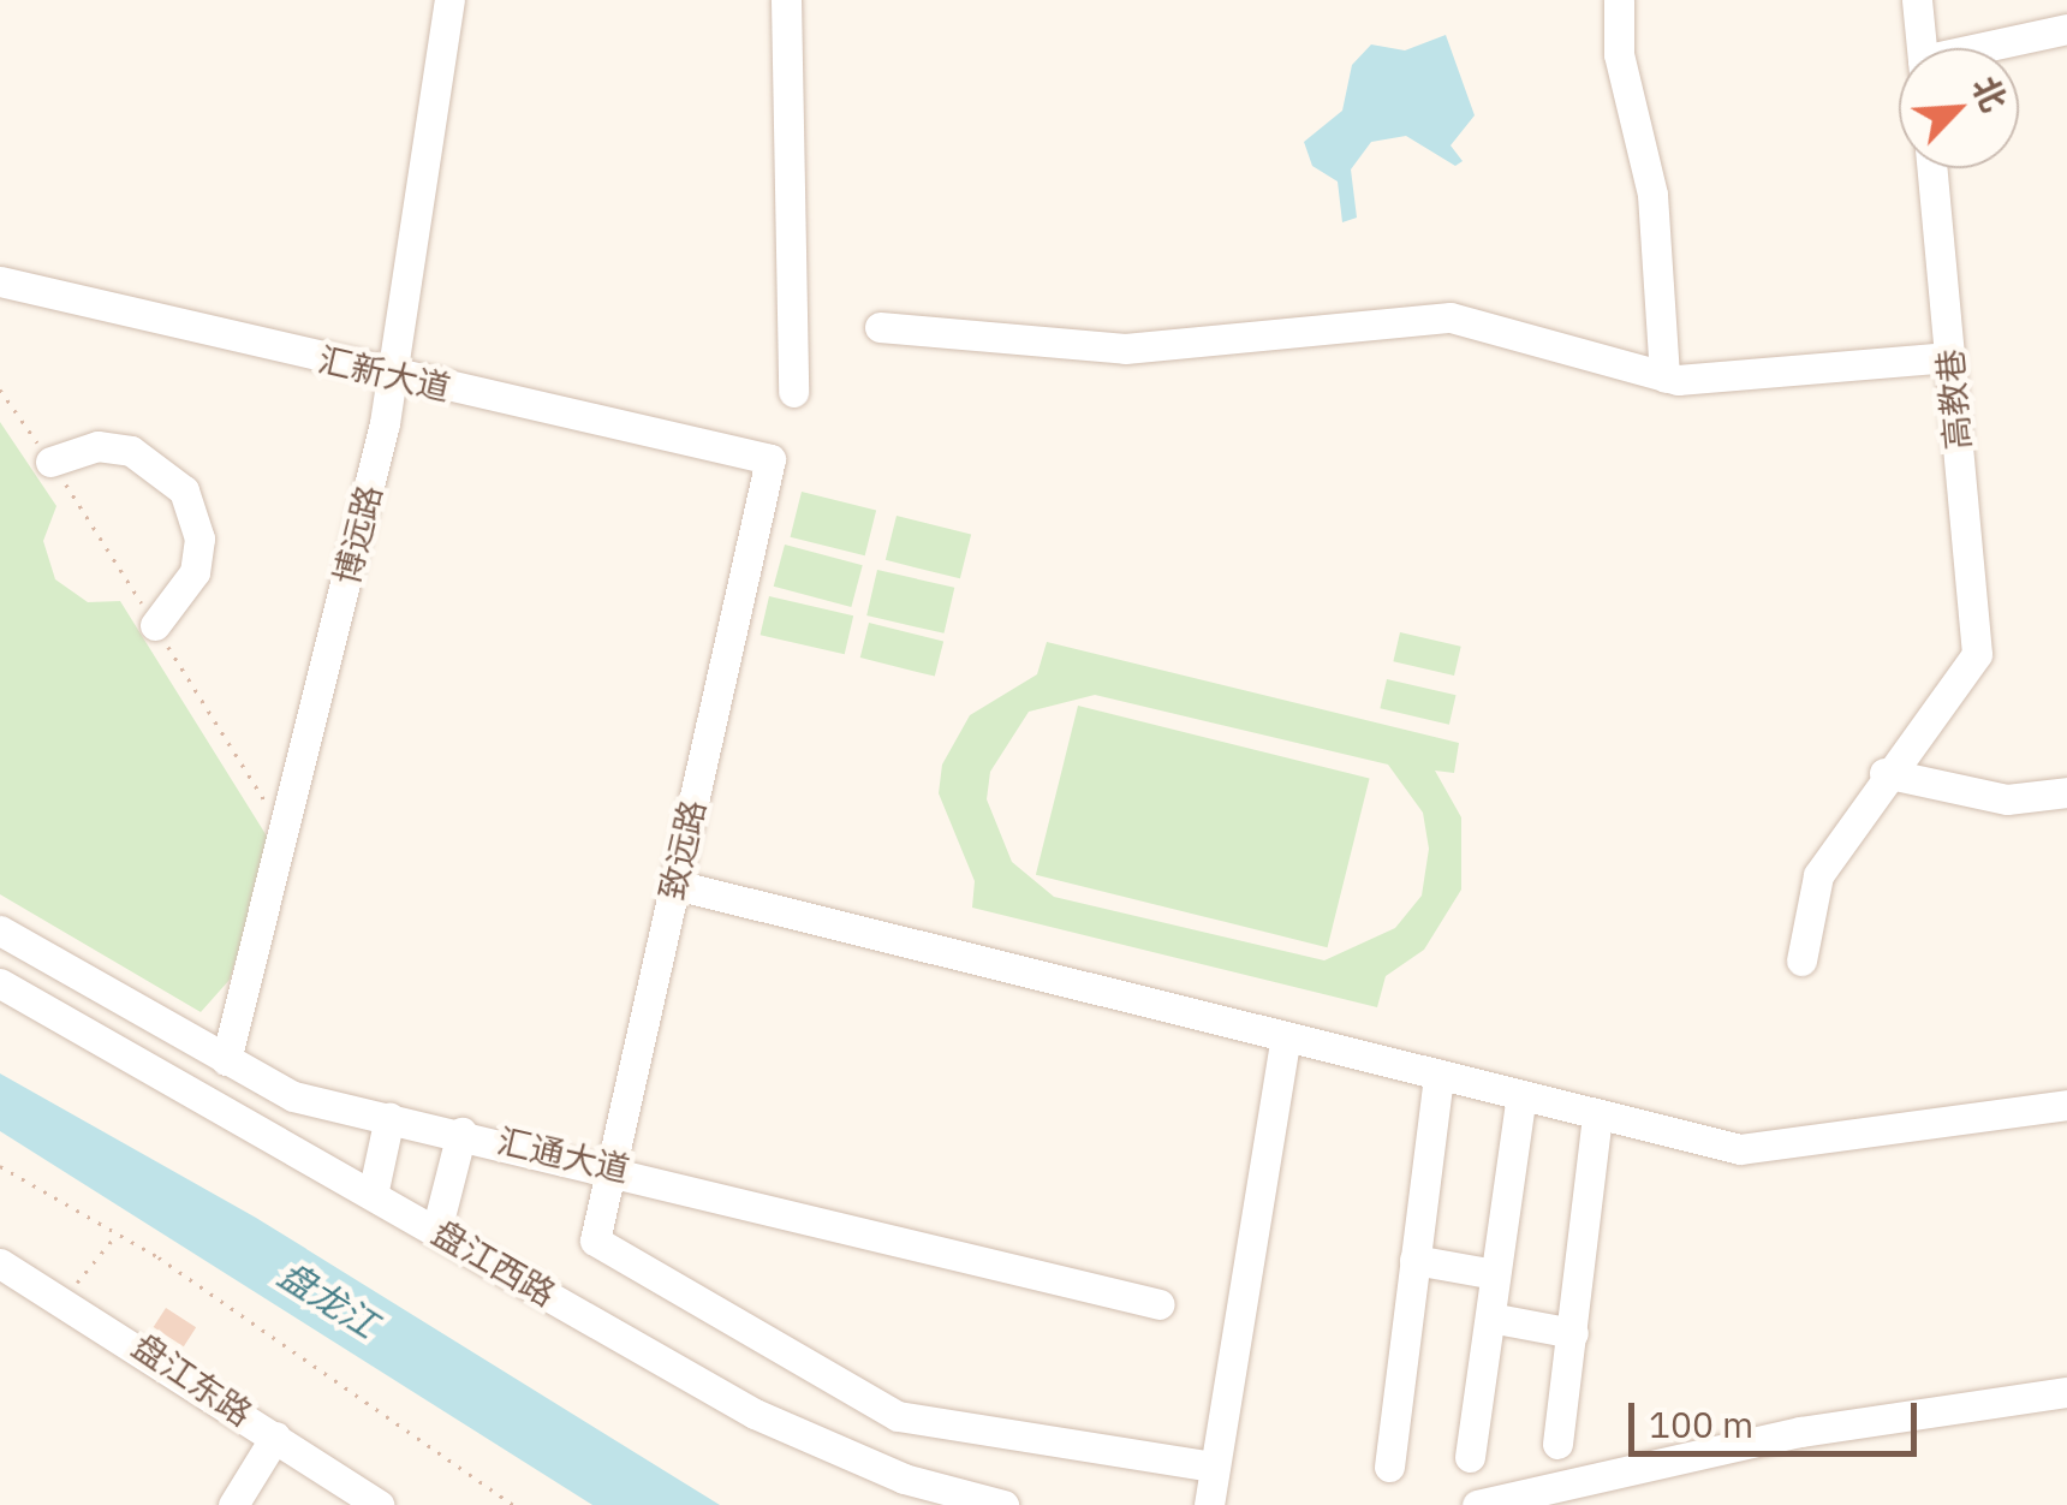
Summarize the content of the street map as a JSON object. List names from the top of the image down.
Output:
{
  "streets": {
    "street": [
      "汇新大道",
      "高教巷",
      "博远路",
      "致远路",
      "汇通大道",
      "盘江西路",
      "盘江东路"
    ]
  },
  "crossings": [
    ["汇新大道", "博远路"],
    ["汇新大道", "致远路"],
    ["博远路", "汇通大道"],
    ["致远路", "汇通大道"]
  ],
  "water": ["盘龙江"],
  "scale_bar": "100 m",
  "north": "top right"
}
